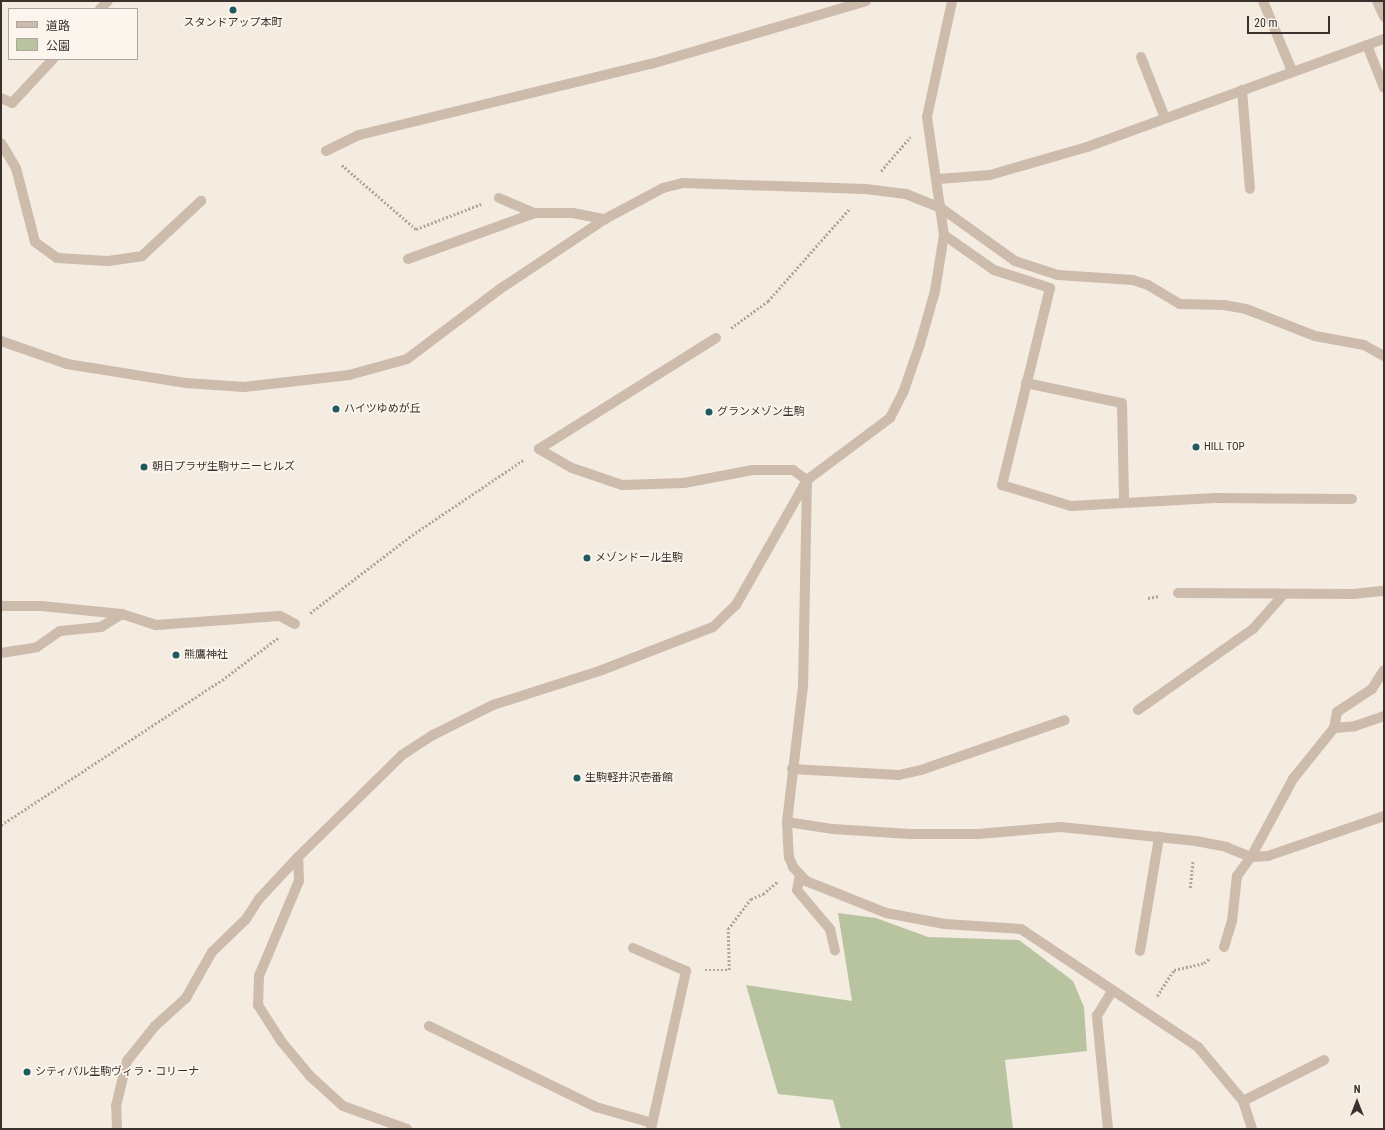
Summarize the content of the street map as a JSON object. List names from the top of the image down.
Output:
{
  "places": [
    "スタンドアップ本町",
    "ハイツゆめが丘",
    "グランメゾン生駒",
    "HILL TOP",
    "朝日プラザ生駒サニーヒルズ",
    "メゾンドール生駒",
    "熊鷹神社",
    "生駒軽井沢壱番館",
    "シティパル生駒ヴィラ・コリーナ"
  ],
  "legend": ["道路", "公園"],
  "scale_bar": "20 m",
  "north": "top"
}
